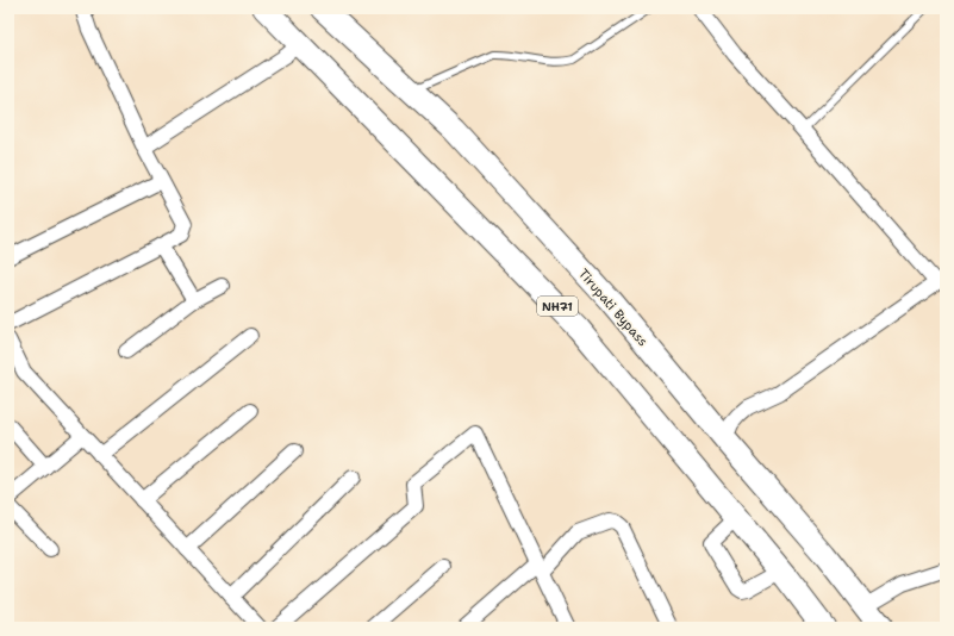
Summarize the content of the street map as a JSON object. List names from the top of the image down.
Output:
{
  "streets": {
    "highway": ["NH71", "Tirupati Bypass"]
  }
}
